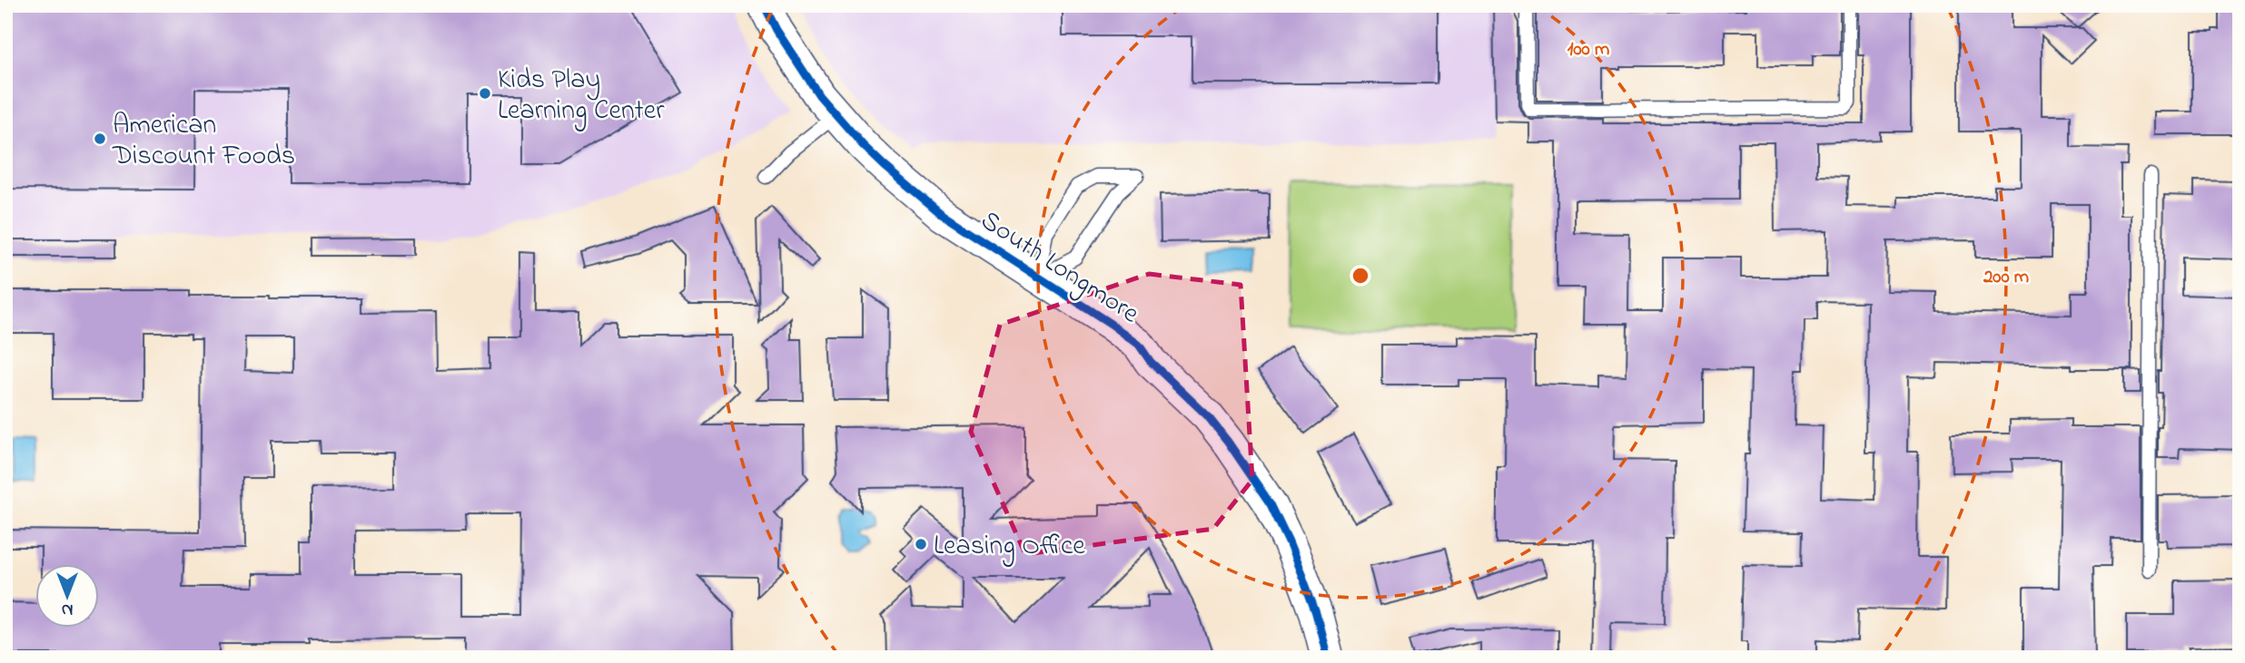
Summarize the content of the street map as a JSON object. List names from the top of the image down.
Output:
{
  "streets": {
    "street": ["South Longmore"]
  },
  "places": ["Kids Play Learning Center", "American Discount Foods", "Leasing Office"],
  "north": "bottom",
  "rings": ["100 m", "200 m"]
}
